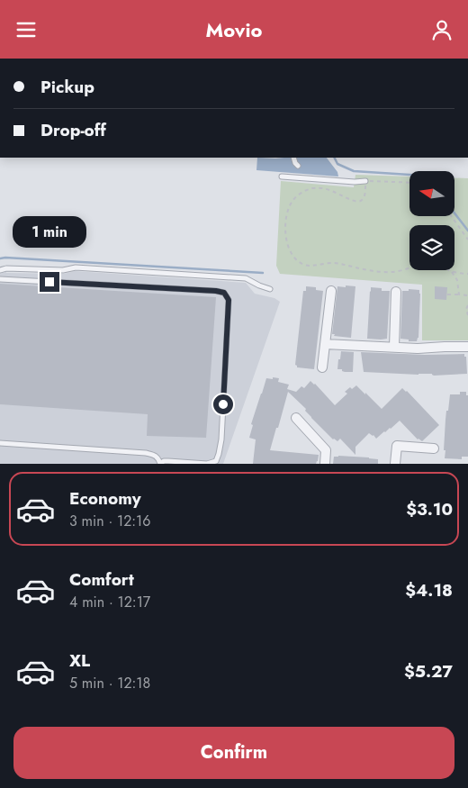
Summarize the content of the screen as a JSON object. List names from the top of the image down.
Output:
{
  "north": "left",
  "page": {
    "header": "Movio",
    "banner": ["Pickup", "Drop-off"],
    "bubble": "1 min",
    "list": [
      {
        "name": "Economy",
        "note": "3 min · 12:16",
        "value": "$3.10"
      },
      {
        "name": "Comfort",
        "note": "4 min · 12:17",
        "value": "$4.18"
      },
      {
        "name": "XL",
        "note": "5 min · 12:18",
        "value": "$5.27"
      }
    ],
    "buttons": "Confirm"
  }
}
